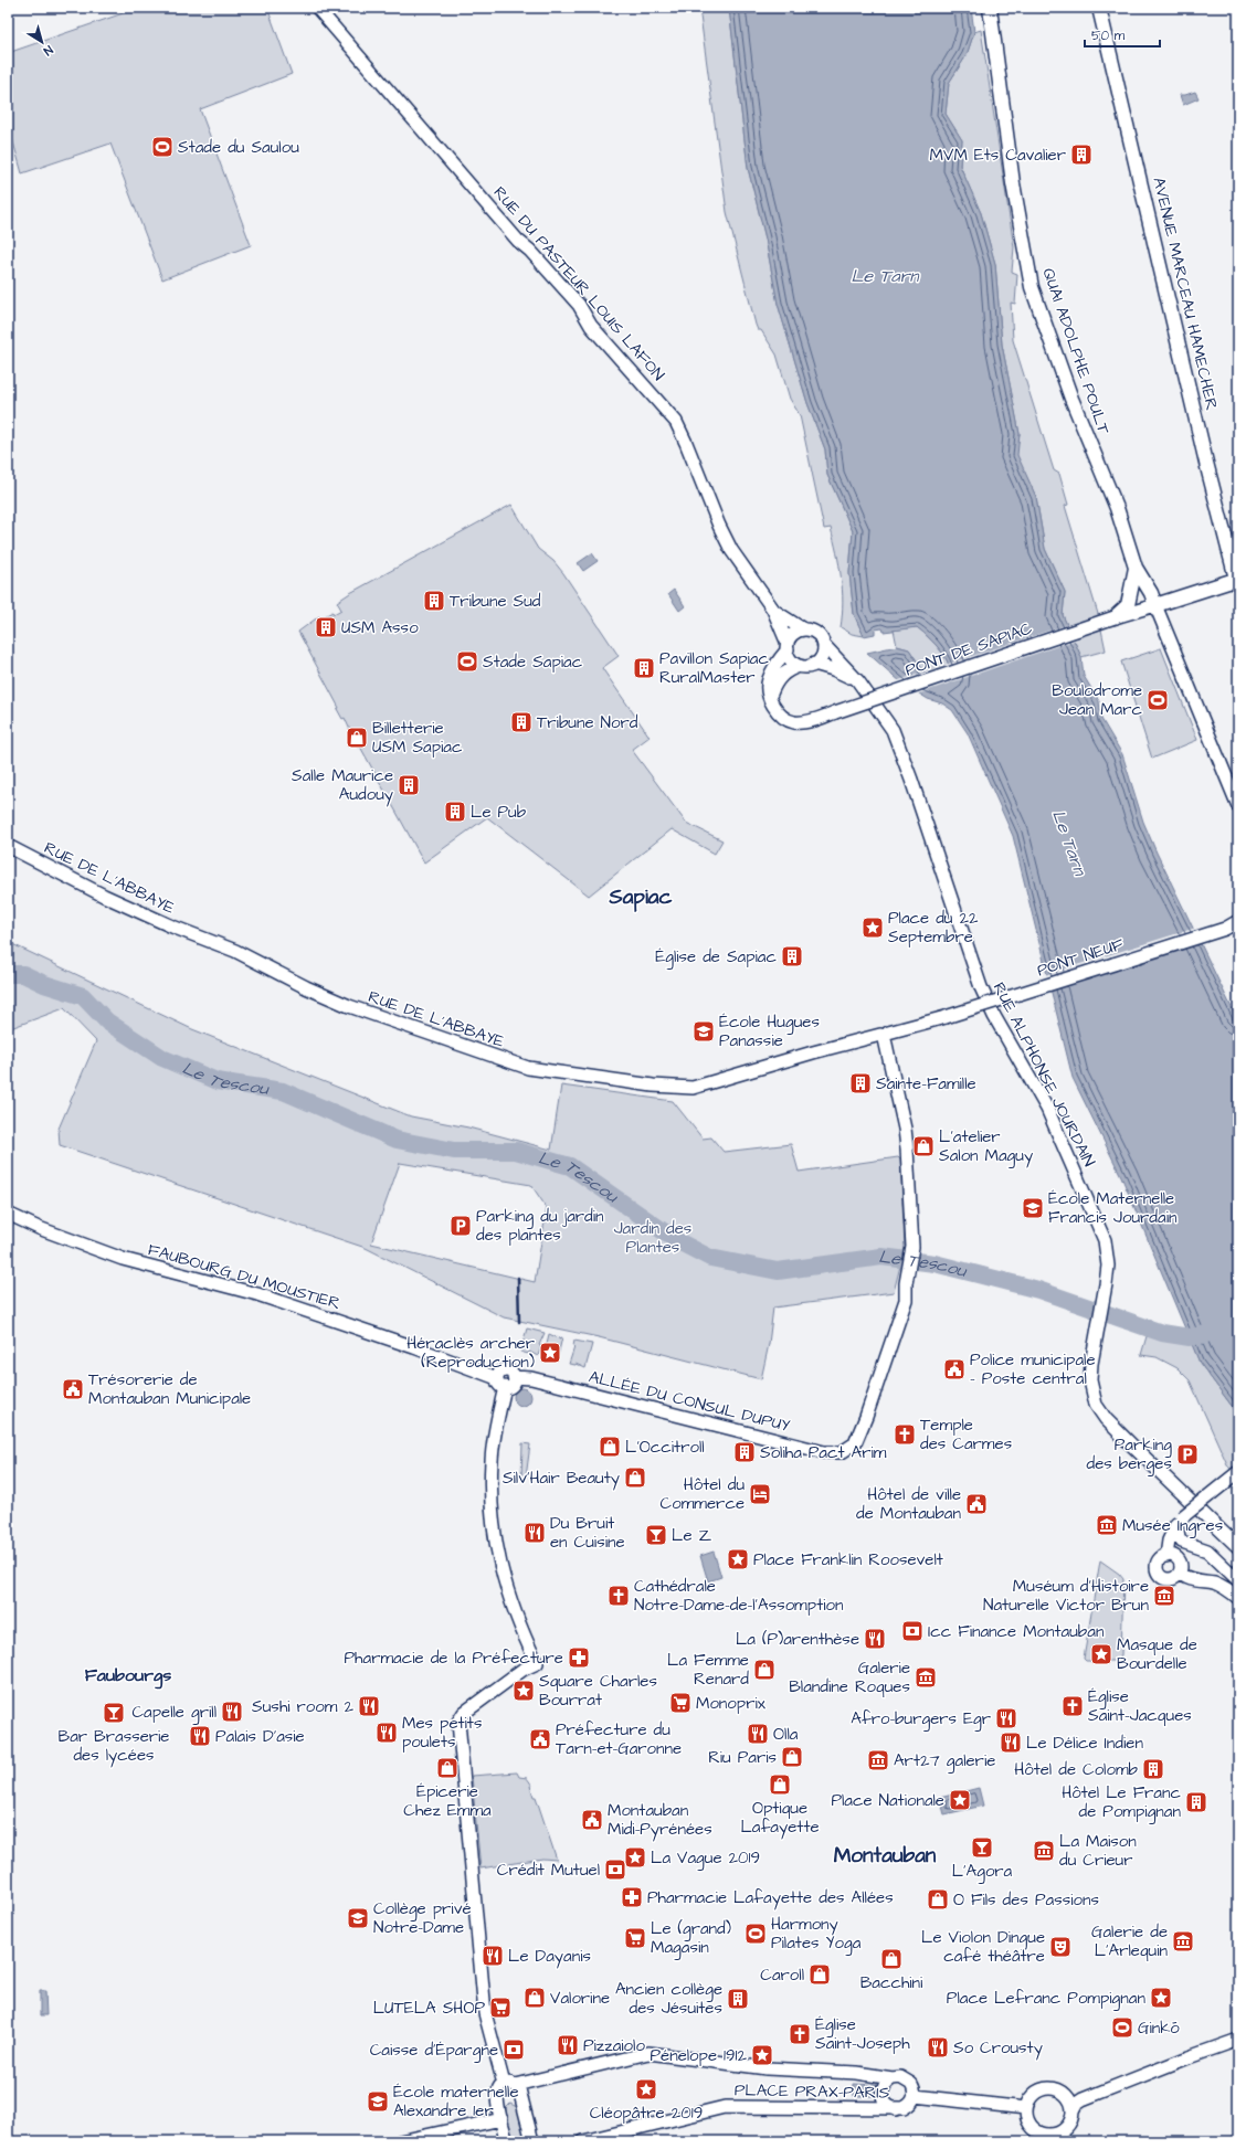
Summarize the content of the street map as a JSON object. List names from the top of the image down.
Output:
{
  "streets": {
    "main road": [
      "RUE DU PASTEUR LOUIS LAFON",
      "AVENUE MARCEAU HAMECHER",
      "QUAI ADOLPHE POULT",
      "PONT DE SAPIAC",
      "RUE DE L'ABBAYE",
      "PONT NEUF",
      "RUE ALPHONSE JOURDAIN",
      "FAUBOURG DU MOUSTIER",
      "ALLÉE DU CONSUL DUPUY",
      "PLACE PRAX-PARIS"
    ]
  },
  "crossings": [
    ["RUE DU PASTEUR LOUIS LAFON", "RUE ALPHONSE JOURDAIN"],
    ["QUAI ADOLPHE POULT", "PONT DE SAPIAC"],
    ["RUE DE L'ABBAYE", "PONT NEUF"],
    ["RUE DE L'ABBAYE", "ALLÉE DU CONSUL DUPUY"],
    ["FAUBOURG DU MOUSTIER", "ALLÉE DU CONSUL DUPUY"]
  ],
  "districts": ["Sapiac", "Faubourgs", "Montauban"],
  "water": ["Le Tarn", "Le Tescou"],
  "parks": ["Jardin des Plantes"],
  "places": {
    "sports": [
      "Stade du Saulou",
      "Stade Sapiac",
      "Boulodrome Jean Marc",
      "Harmony Pilates Yoga",
      "Ginkō"
    ],
    "building": [
      "MVM Ets Cavalier",
      "Tribune Sud",
      "USM Asso",
      "Pavillon Sapiac RuralMaster",
      "Tribune Nord",
      "Salle Maurice Audouy",
      "Le Pub",
      "Église de Sapiac",
      "Sainte-Famille",
      "Soliha Pact Arim",
      "Hôtel de Colomb",
      "Hôtel Le Franc de Pompignan",
      "Ancien collège des Jésuites"
    ],
    "shop": [
      "Billetterie USM Sapiac",
      "L'atelier Salon Maguy",
      "L'Occitroll",
      "Silv'Hair Beauty",
      "La Femme Renard",
      "Riu Paris",
      "Épicerie Chez Emma",
      "Optique Lafayette",
      "O Fils des Passions",
      "Bacchini",
      "Caroll",
      "Valorine"
    ],
    "place": [
      "Place du 22 Septembre",
      "Héraclès archer (Reproduction)",
      "Place Franklin Roosevelt",
      "Masque de Bourdelle",
      "Square Charles Bourrat",
      "Place Nationale",
      "La Vague 2019",
      "Place Lefranc Pompignan",
      "Pénelope 1912",
      "Cléopâtre 2019"
    ],
    "school or university": [
      "École Hugues Panassie",
      "École Maternelle Francis Jourdain",
      "Collège privé Notre-Dame",
      "École maternelle Alexandre 1er"
    ],
    "parking": ["Parking du jardin des plantes", "Parking des berges"],
    "public building": [
      "Police municipale - Poste central",
      "Trésorerie de Montauban Municipale",
      "Hôtel de ville de Montauban",
      "Préfecture du Tarn-et-Garonne",
      "Montauban Midi-Pyrénées"
    ],
    "church": [
      "Temple des Carmes",
      "Cathédrale Notre-Dame-de-l'Assomption",
      "Église Saint-Jacques",
      "Église Saint-Joseph"
    ],
    "hotel": ["Hôtel du Commerce"],
    "museum": [
      "Musée Ingres",
      "Muséum d'Histoire Naturelle Victor Brun",
      "Galerie Blandine Roques",
      "Art27 galerie",
      "La Maison du Crieur",
      "Galerie de L'Arlequin"
    ],
    "restaurant": [
      "Du Bruit en Cuisine",
      "La (P)arenthèse",
      "Sushi room 2",
      "Capelle grill",
      "Afro-burgers Egr",
      "Mes petits poulets",
      "Olla",
      "Palais D'asie",
      "Le Délice Indien",
      "Le Dayanis",
      "Pizzaiolo",
      "So Crousty"
    ],
    "bar": ["Le Z", "Bar Brasserie des lycées", "L'Agora"],
    "bank": ["Icc Finance Montauban", "Crédit Mutuel", "Caisse d'Épargne"],
    "pharmacy": ["Pharmacie de la Préfecture", "Pharmacie Lafayette des Allées"],
    "supermarket": ["Monoprix", "Le (grand) Magasin", "LUTELA SHOP"],
    "theatre": ["Le Violon Dingue café théâtre"]
  },
  "scale_bar": "50 m",
  "north": "bottom right"
}
